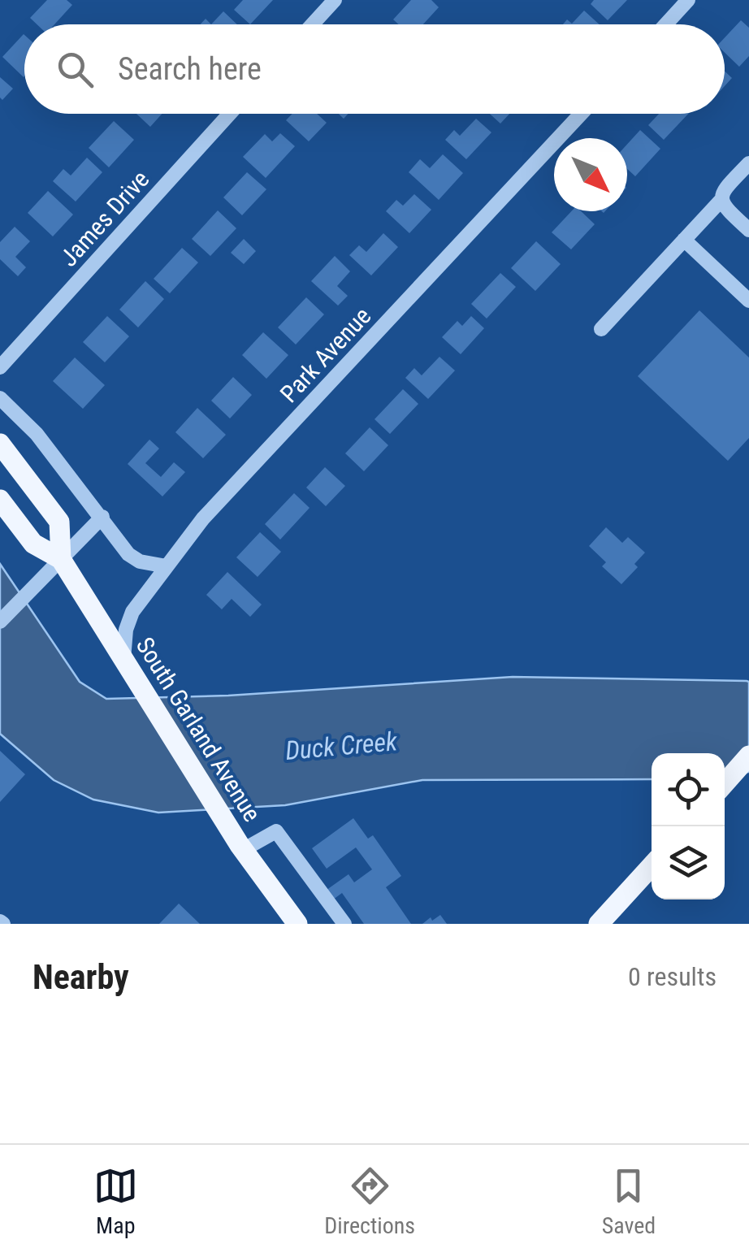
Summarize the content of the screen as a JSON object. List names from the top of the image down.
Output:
{
  "streets": {
    "main road": ["South Garland Avenue"],
    "street": ["James Drive", "Park Avenue"]
  },
  "crossings": [
    ["Park Avenue", "South Garland Avenue"]
  ],
  "water": ["Duck Creek"],
  "north": "bottom right",
  "page": {
    "search": "Search here",
    "heading": ["Nearby", "0 results"],
    "nav": ["Map", "Directions", "Saved"]
  }
}
